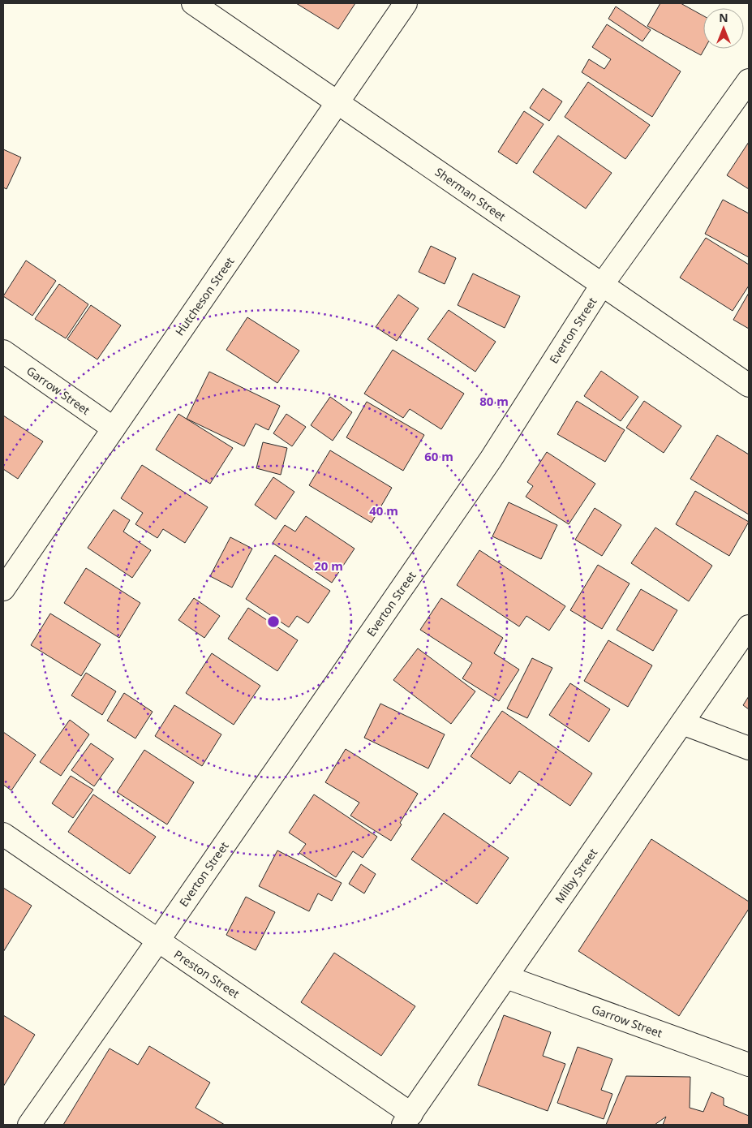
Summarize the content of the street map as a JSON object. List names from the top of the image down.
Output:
{
  "streets": {
    "street": [
      "Sherman Street",
      "Hutcheson Street",
      "Everton Street",
      "Garrow Street",
      "Milby Street",
      "Preston Street"
    ]
  },
  "crossings": [
    ["Sherman Street", "Hutcheson Street"],
    ["Sherman Street", "Everton Street"],
    ["Hutcheson Street", "Garrow Street"],
    ["Everton Street", "Preston Street"],
    ["Garrow Street", "Milby Street"],
    ["Milby Street", "Preston Street"]
  ],
  "north": "top",
  "rings": [
    "80 m",
    "60 m",
    "40 m",
    "20 m"
  ]
}
